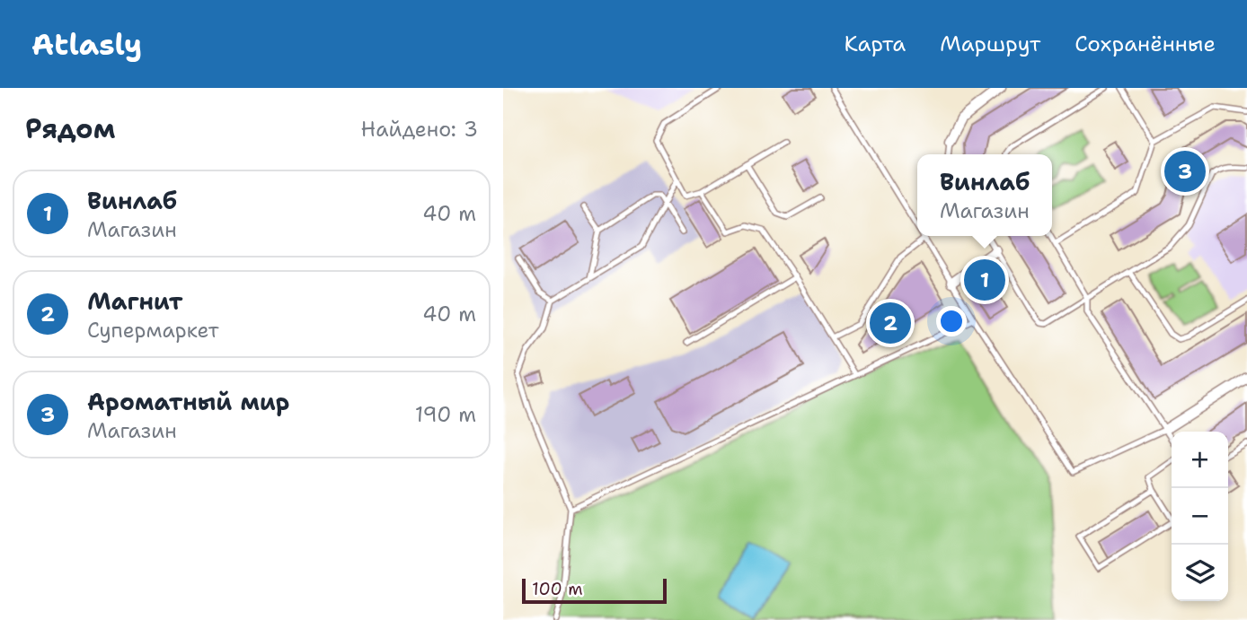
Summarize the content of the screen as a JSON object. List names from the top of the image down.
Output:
{
  "scale_bar": "100 m",
  "page": {
    "header": "Atlasly",
    "nav": ["Карта", "Маршрут", "Сохранённые"],
    "heading": ["Рядом", "Найдено: 3"],
    "pins": ["3", "1", "2"],
    "popup": ["Винлаб", "Магазин"],
    "list": [
      {
        "mark": "1",
        "name": "Винлаб",
        "note": "Магазин",
        "value": "40 m"
      },
      {
        "mark": "2",
        "name": "Магнит",
        "note": "Супермаркет",
        "value": "40 m"
      },
      {
        "mark": "3",
        "name": "Ароматный мир",
        "note": "Магазин",
        "value": "190 m"
      }
    ],
    "map_buttons": ["+", "−"],
    "scale": "100 m"
  }
}
